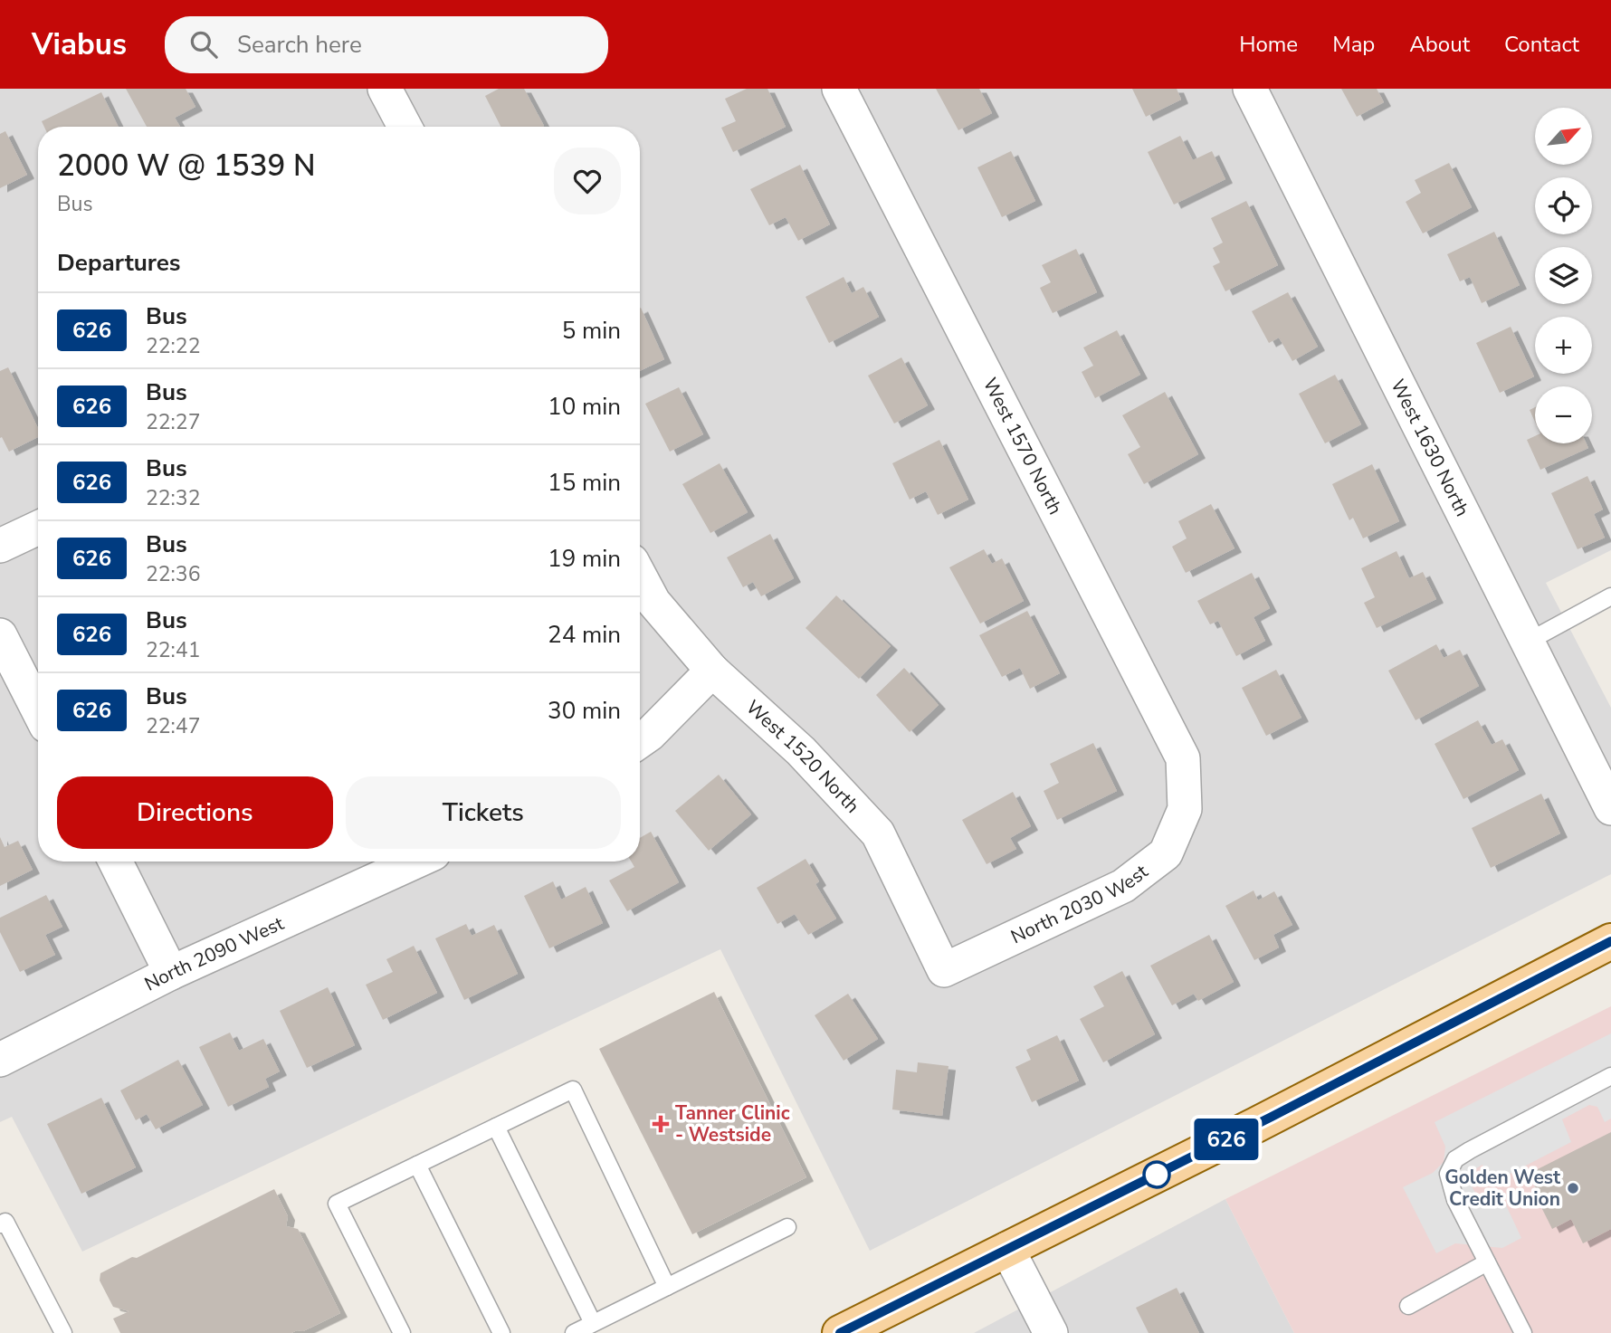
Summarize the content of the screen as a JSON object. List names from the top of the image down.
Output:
{
  "streets": {
    "street": [
      "West 1570 North",
      "West 1630 North",
      "West 1520 North",
      "North 2030 West",
      "North 2090 West"
    ]
  },
  "crossings": [
    ["West 1570 North", "North 2030 West"],
    ["West 1520 North", "North 2030 West"]
  ],
  "places": {
    "health": ["Tanner Clinic - Westside"],
    "other": ["Golden West Credit Union"]
  },
  "lines": ["bus line 626"],
  "north": "top right",
  "page": {
    "header": "Viabus",
    "search": "Search here",
    "nav": [
      "Home",
      "Map",
      "About",
      "Contact"
    ],
    "on_map": "626",
    "map_buttons": ["+", "−"],
    "heading": [
      ["2000 W @ 1539 N", "Bus"],
      "Departures"
    ],
    "list": [
      {
        "mark": "626",
        "name": "Bus",
        "note": "22:22",
        "value": "5 min"
      },
      {
        "mark": "626",
        "name": "Bus",
        "note": "22:27",
        "value": "10 min"
      },
      {
        "mark": "626",
        "name": "Bus",
        "note": "22:32",
        "value": "15 min"
      },
      {
        "mark": "626",
        "name": "Bus",
        "note": "22:36",
        "value": "19 min"
      },
      {
        "mark": "626",
        "name": "Bus",
        "note": "22:41",
        "value": "24 min"
      },
      {
        "mark": "626",
        "name": "Bus",
        "note": "22:47",
        "value": "30 min"
      }
    ],
    "buttons": ["Directions", "Tickets"]
  }
}
